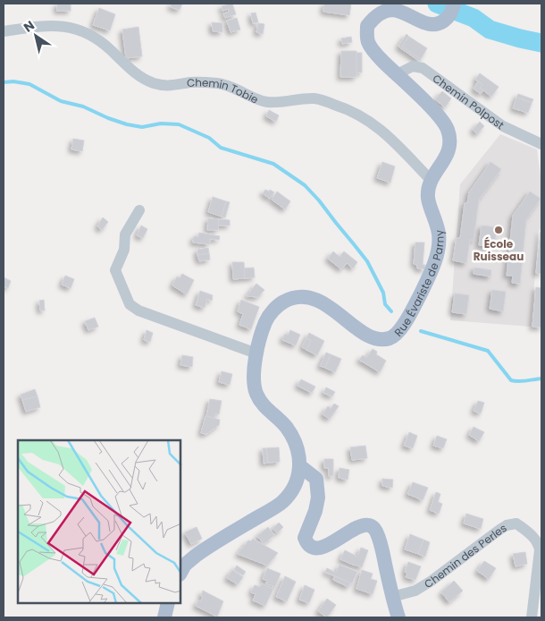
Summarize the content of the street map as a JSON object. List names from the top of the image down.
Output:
{
  "streets": {
    "main road": ["Rue Évariste de Parny"],
    "street": ["Chemin Tobie", "Chemin Polpost", "Chemin des Perles"]
  },
  "crossings": [
    ["Chemin Tobie", "Rue Évariste de Parny"]
  ],
  "places": ["École Ruisseau"],
  "north": "top left"
}
